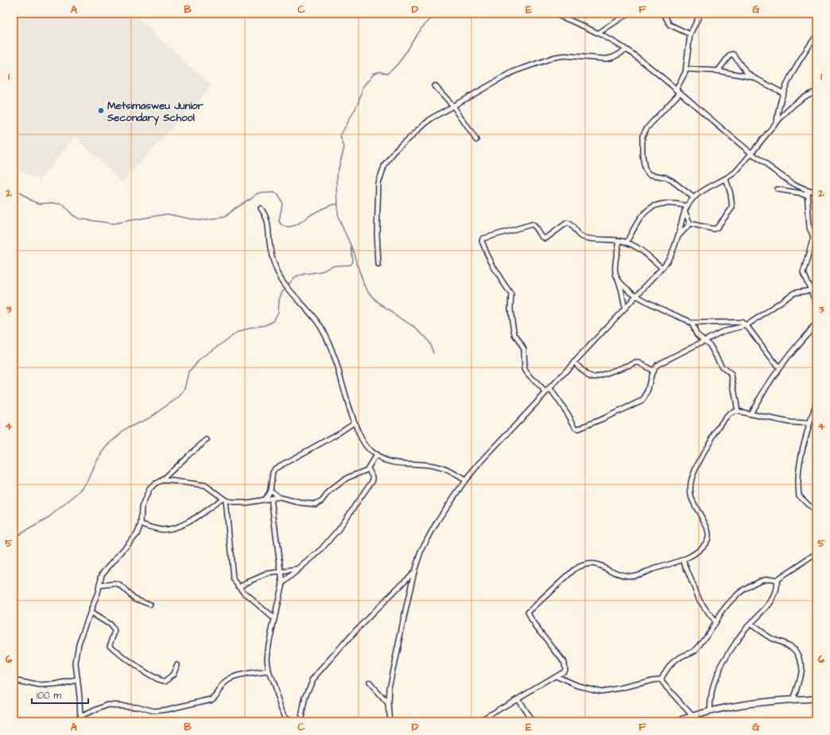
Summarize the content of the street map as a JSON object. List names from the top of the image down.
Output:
{
  "places": ["Metsimasweu Junior Secondary School"],
  "scale_bar": "100 m",
  "grid": {
    "columns": [
      "A",
      "B",
      "C",
      "D",
      "E",
      "F",
      "G"
    ],
    "rows": [
      "1",
      "2",
      "3",
      "4",
      "5",
      "6"
    ]
  }
}
